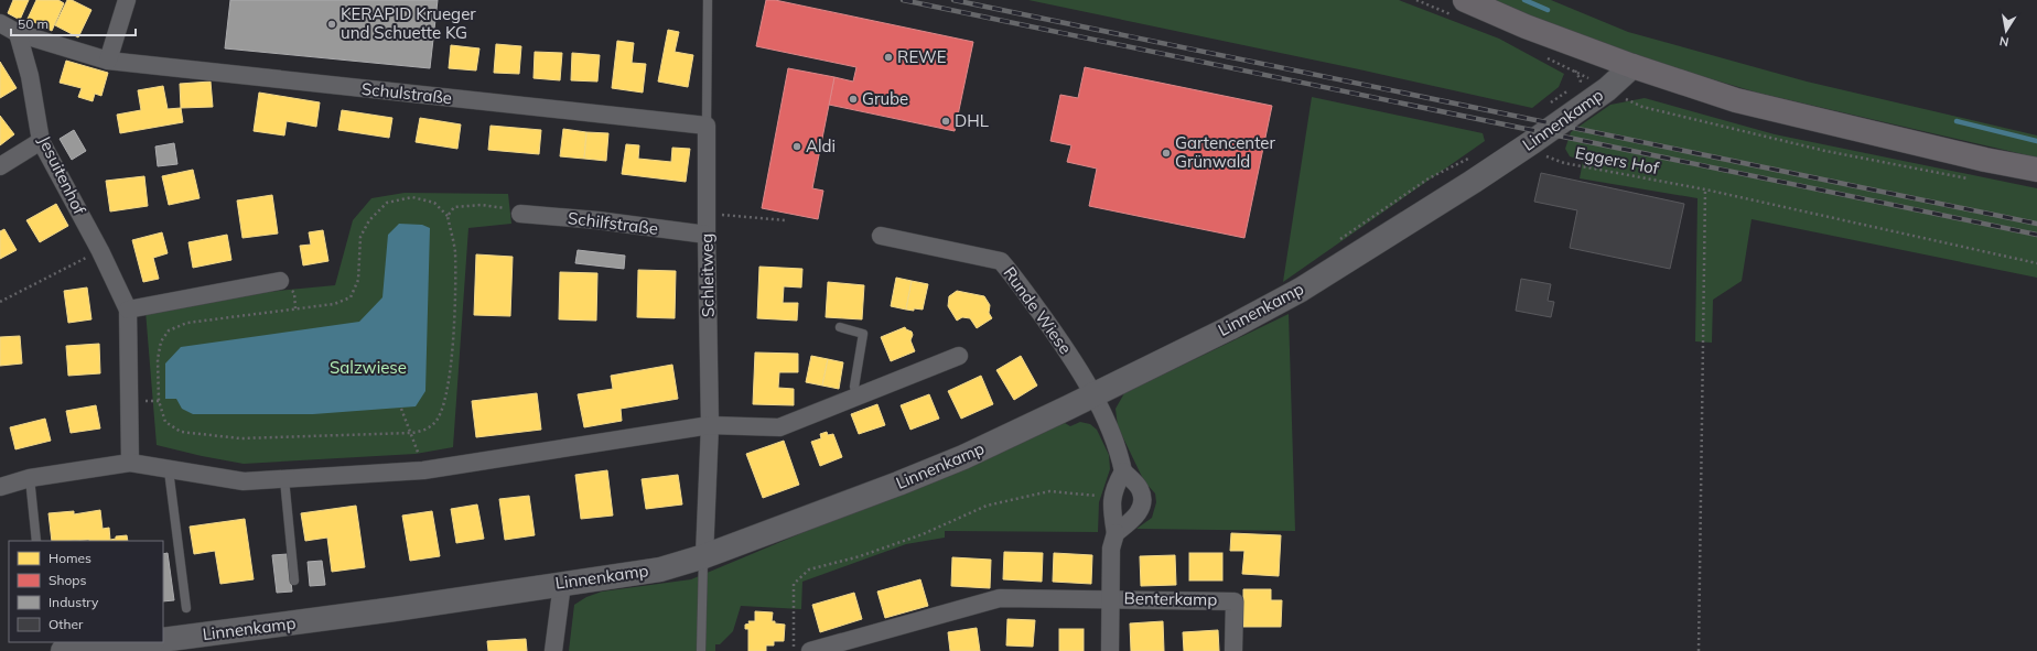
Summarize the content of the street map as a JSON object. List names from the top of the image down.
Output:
{
  "streets": {
    "main road": ["Linnenkamp"],
    "street": [
      "Schulstraße",
      "Jesuitenhof",
      "Schilfstraße",
      "Schleitweg",
      "Runde Wiese",
      "Benterkamp"
    ],
    "path": ["Eggers Hof"]
  },
  "crossings": [
    ["Schulstraße", "Jesuitenhof"],
    ["Schulstraße", "Schleitweg"],
    ["Linnenkamp", "Eggers Hof"],
    ["Linnenkamp", "Schleitweg"],
    ["Linnenkamp", "Runde Wiese"],
    ["Schilfstraße", "Schleitweg"]
  ],
  "parks": ["Salzwiese"],
  "places": [
    "KERAPID Krueger und Schuette KG",
    "REWE",
    "Grube",
    "DHL",
    "Aldi",
    "Gartencenter Grünwald"
  ],
  "legend": [
    "Homes",
    "Shops",
    "Industry",
    "Other"
  ],
  "scale_bar": "50 m",
  "north": "bottom"
}
